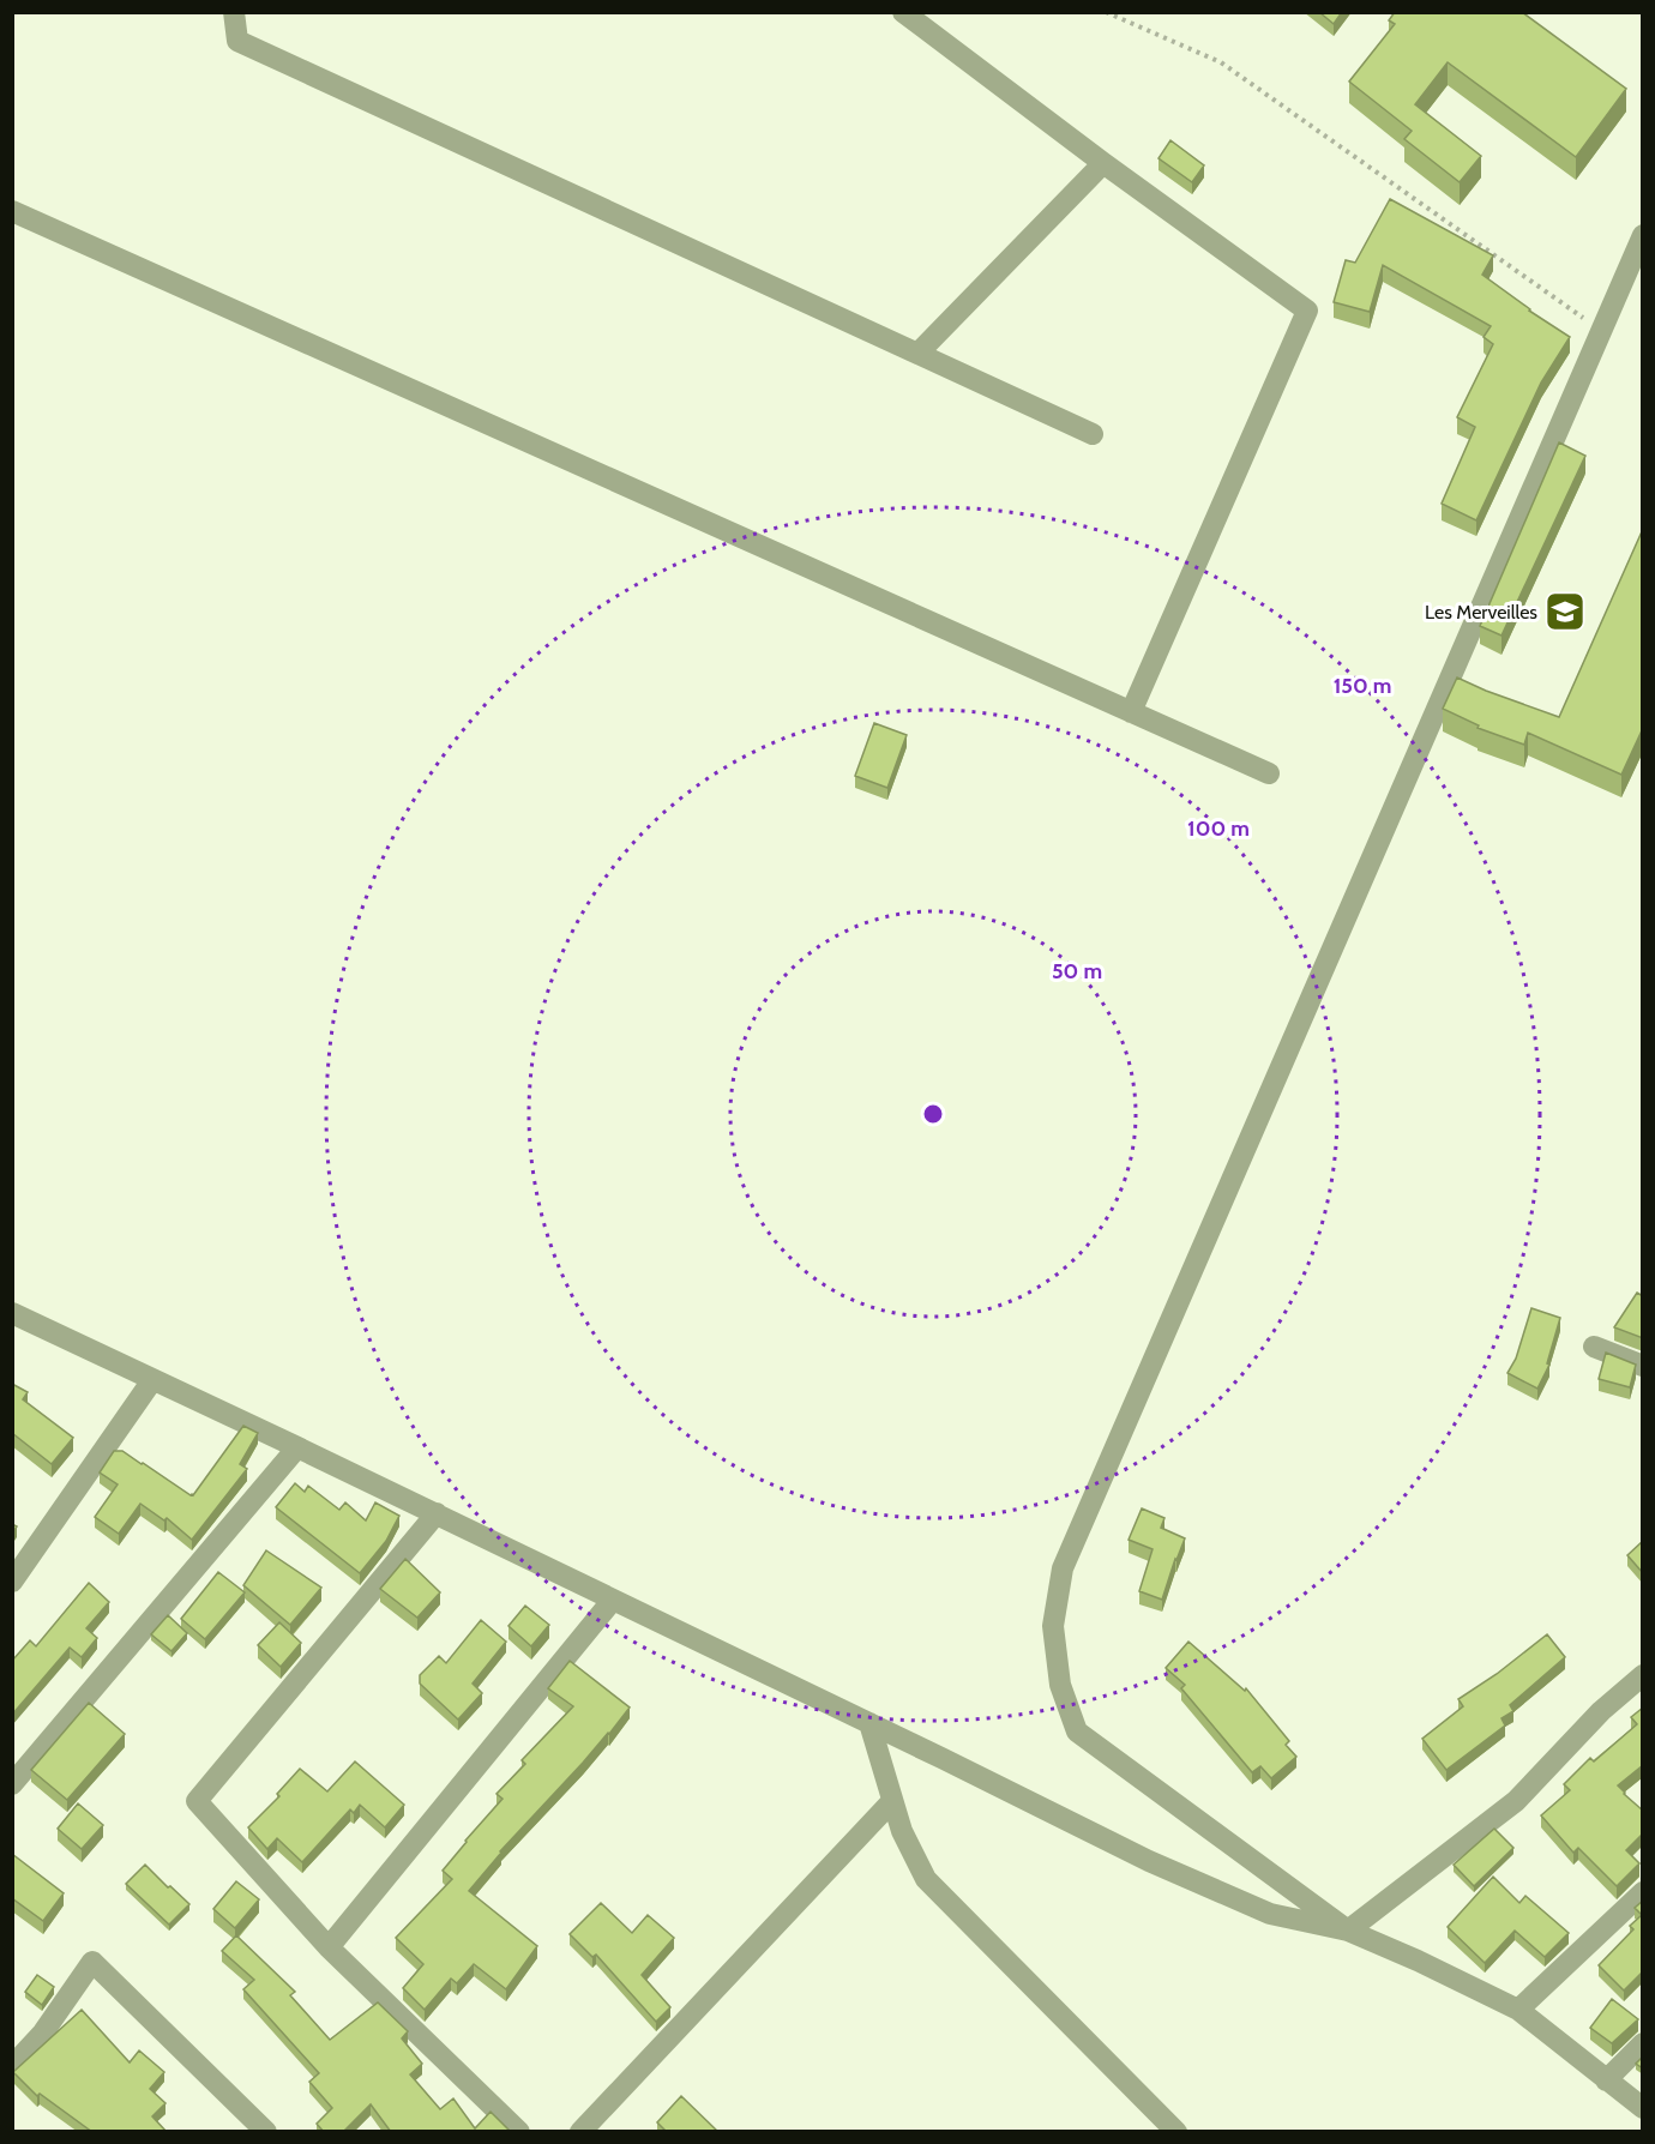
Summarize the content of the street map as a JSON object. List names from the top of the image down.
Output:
{
  "places": {
    "school or university": ["Les Merveilles"]
  },
  "rings": ["150 m", "100 m", "50 m"]
}
